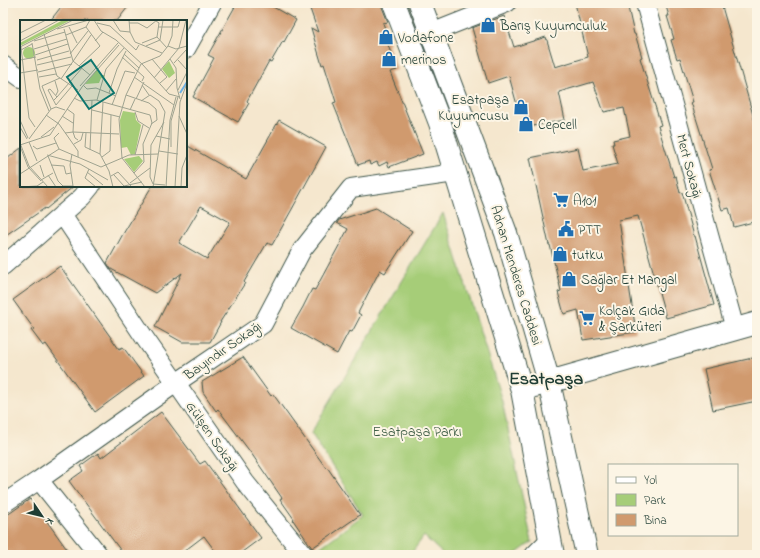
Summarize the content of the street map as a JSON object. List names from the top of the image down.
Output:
{
  "streets": {
    "street": [
      "Mert Sokağı",
      "Adnan Menderes Caddesi",
      "Bayındır Sokağı",
      "Gülşen Sokağı"
    ]
  },
  "crossings": [
    ["Adnan Menderes Caddesi", "Bayındır Sokağı"],
    ["Bayındır Sokağı", "Gülşen Sokağı"]
  ],
  "districts": ["Esatpaşa"],
  "parks": ["Esatpaşa Parkı"],
  "places": {
    "shop": [
      "Barış Kuyumculuk",
      "Vodafone",
      "merinos",
      "Esatpaşa Kuyumcusu",
      "Cepcell",
      "tutku",
      "Sağlar Et Mangal"
    ],
    "supermarket": ["A101", "Kolçak Gıda & Şarküteri"],
    "public building": ["PTT"]
  },
  "legend": ["Yol", "Park", "Bina"],
  "north": "bottom right"
}
